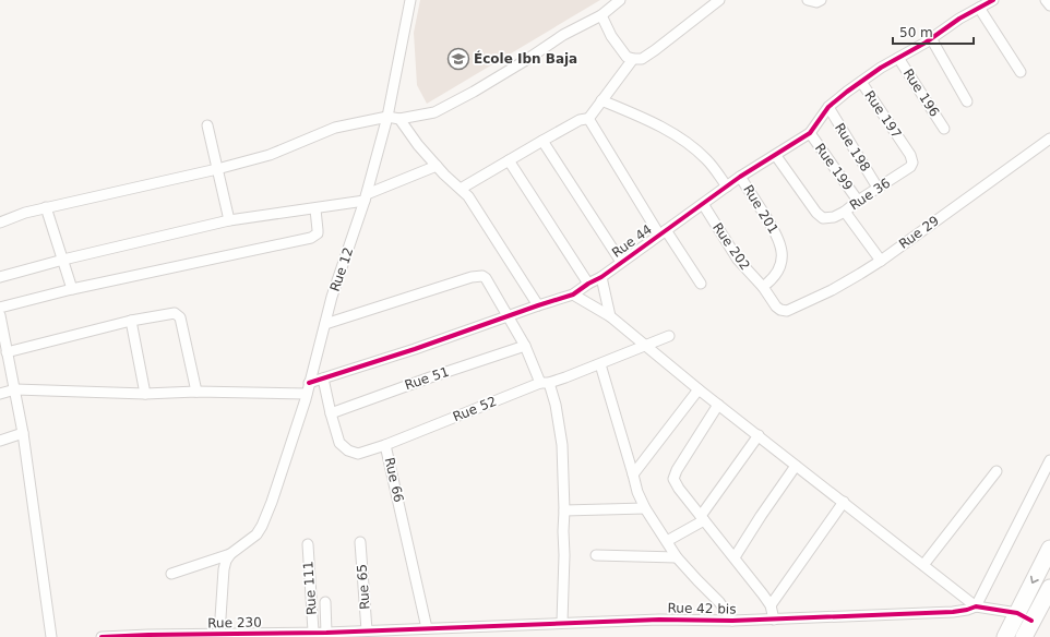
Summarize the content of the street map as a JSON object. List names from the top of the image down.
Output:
{
  "streets": {
    "street": [
      "Rue 196",
      "Rue 197",
      "Rue 198",
      "Rue 199",
      "Rue 36",
      "Rue 201",
      "Rue 29",
      "Rue 44",
      "Rue 202",
      "Rue 12",
      "Rue 51",
      "Rue 52",
      "Rue 66",
      "Rue 65",
      "Rue 111",
      "Rue 42 bis",
      "Rue 230"
    ]
  },
  "crossings": [
    ["Rue 196", "Rue 44"],
    ["Rue 197", "Rue 36"],
    ["Rue 197", "Rue 44"],
    ["Rue 198", "Rue 36"],
    ["Rue 198", "Rue 44"],
    ["Rue 199", "Rue 36"],
    ["Rue 199", "Rue 44"],
    ["Rue 36", "Rue 44"],
    ["Rue 201", "Rue 29"],
    ["Rue 201", "Rue 44"],
    ["Rue 201", "Rue 202"],
    ["Rue 29", "Rue 202"],
    ["Rue 44", "Rue 202"],
    ["Rue 44", "Rue 12"],
    ["Rue 44", "Rue 66"],
    ["Rue 51", "Rue 66"],
    ["Rue 52", "Rue 66"],
    ["Rue 66", "Rue 42 bis"],
    ["Rue 65", "Rue 42 bis"],
    ["Rue 65", "Rue 230"],
    ["Rue 111", "Rue 230"],
    ["Rue 42 bis", "Rue 230"]
  ],
  "places": {
    "school or university": ["École Ibn Baja"]
  },
  "scale_bar": "50 m"
}
